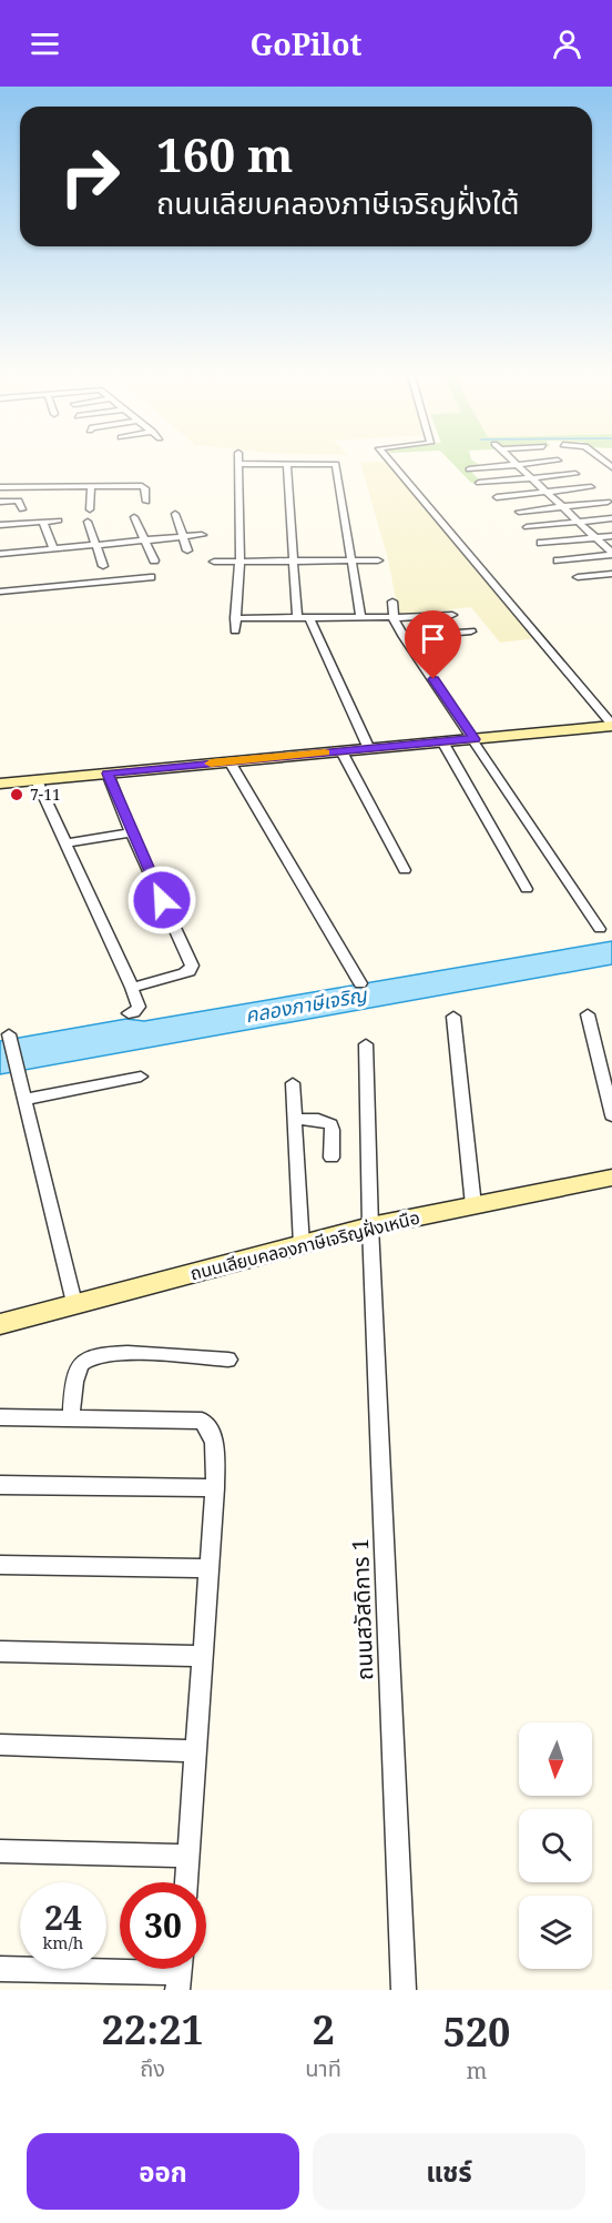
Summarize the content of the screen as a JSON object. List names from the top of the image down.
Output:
{
  "streets": {
    "street": ["ถนนเลียบคลองภาษีเจริญฝั่งเหนือ", "ถนนสวัสดิการ 1"]
  },
  "crossings": [
    ["ถนนเลียบคลองภาษีเจริญฝั่งเหนือ", "ถนนสวัสดิการ 1"]
  ],
  "water": ["คลองภาษีเจริญ"],
  "places": ["7-11"],
  "north": "bottom",
  "page": {
    "header": "GoPilot",
    "turn": ["160 m", "ถนนเลียบคลองภาษีเจริญฝั่งใต้"],
    "speed": "24 km/h",
    "limit": "30",
    "eta": [
      "22:21",
      "ถึง",
      "2",
      "นาที",
      "520",
      "m"
    ],
    "buttons": ["ออก", "แชร์"]
  }
}
